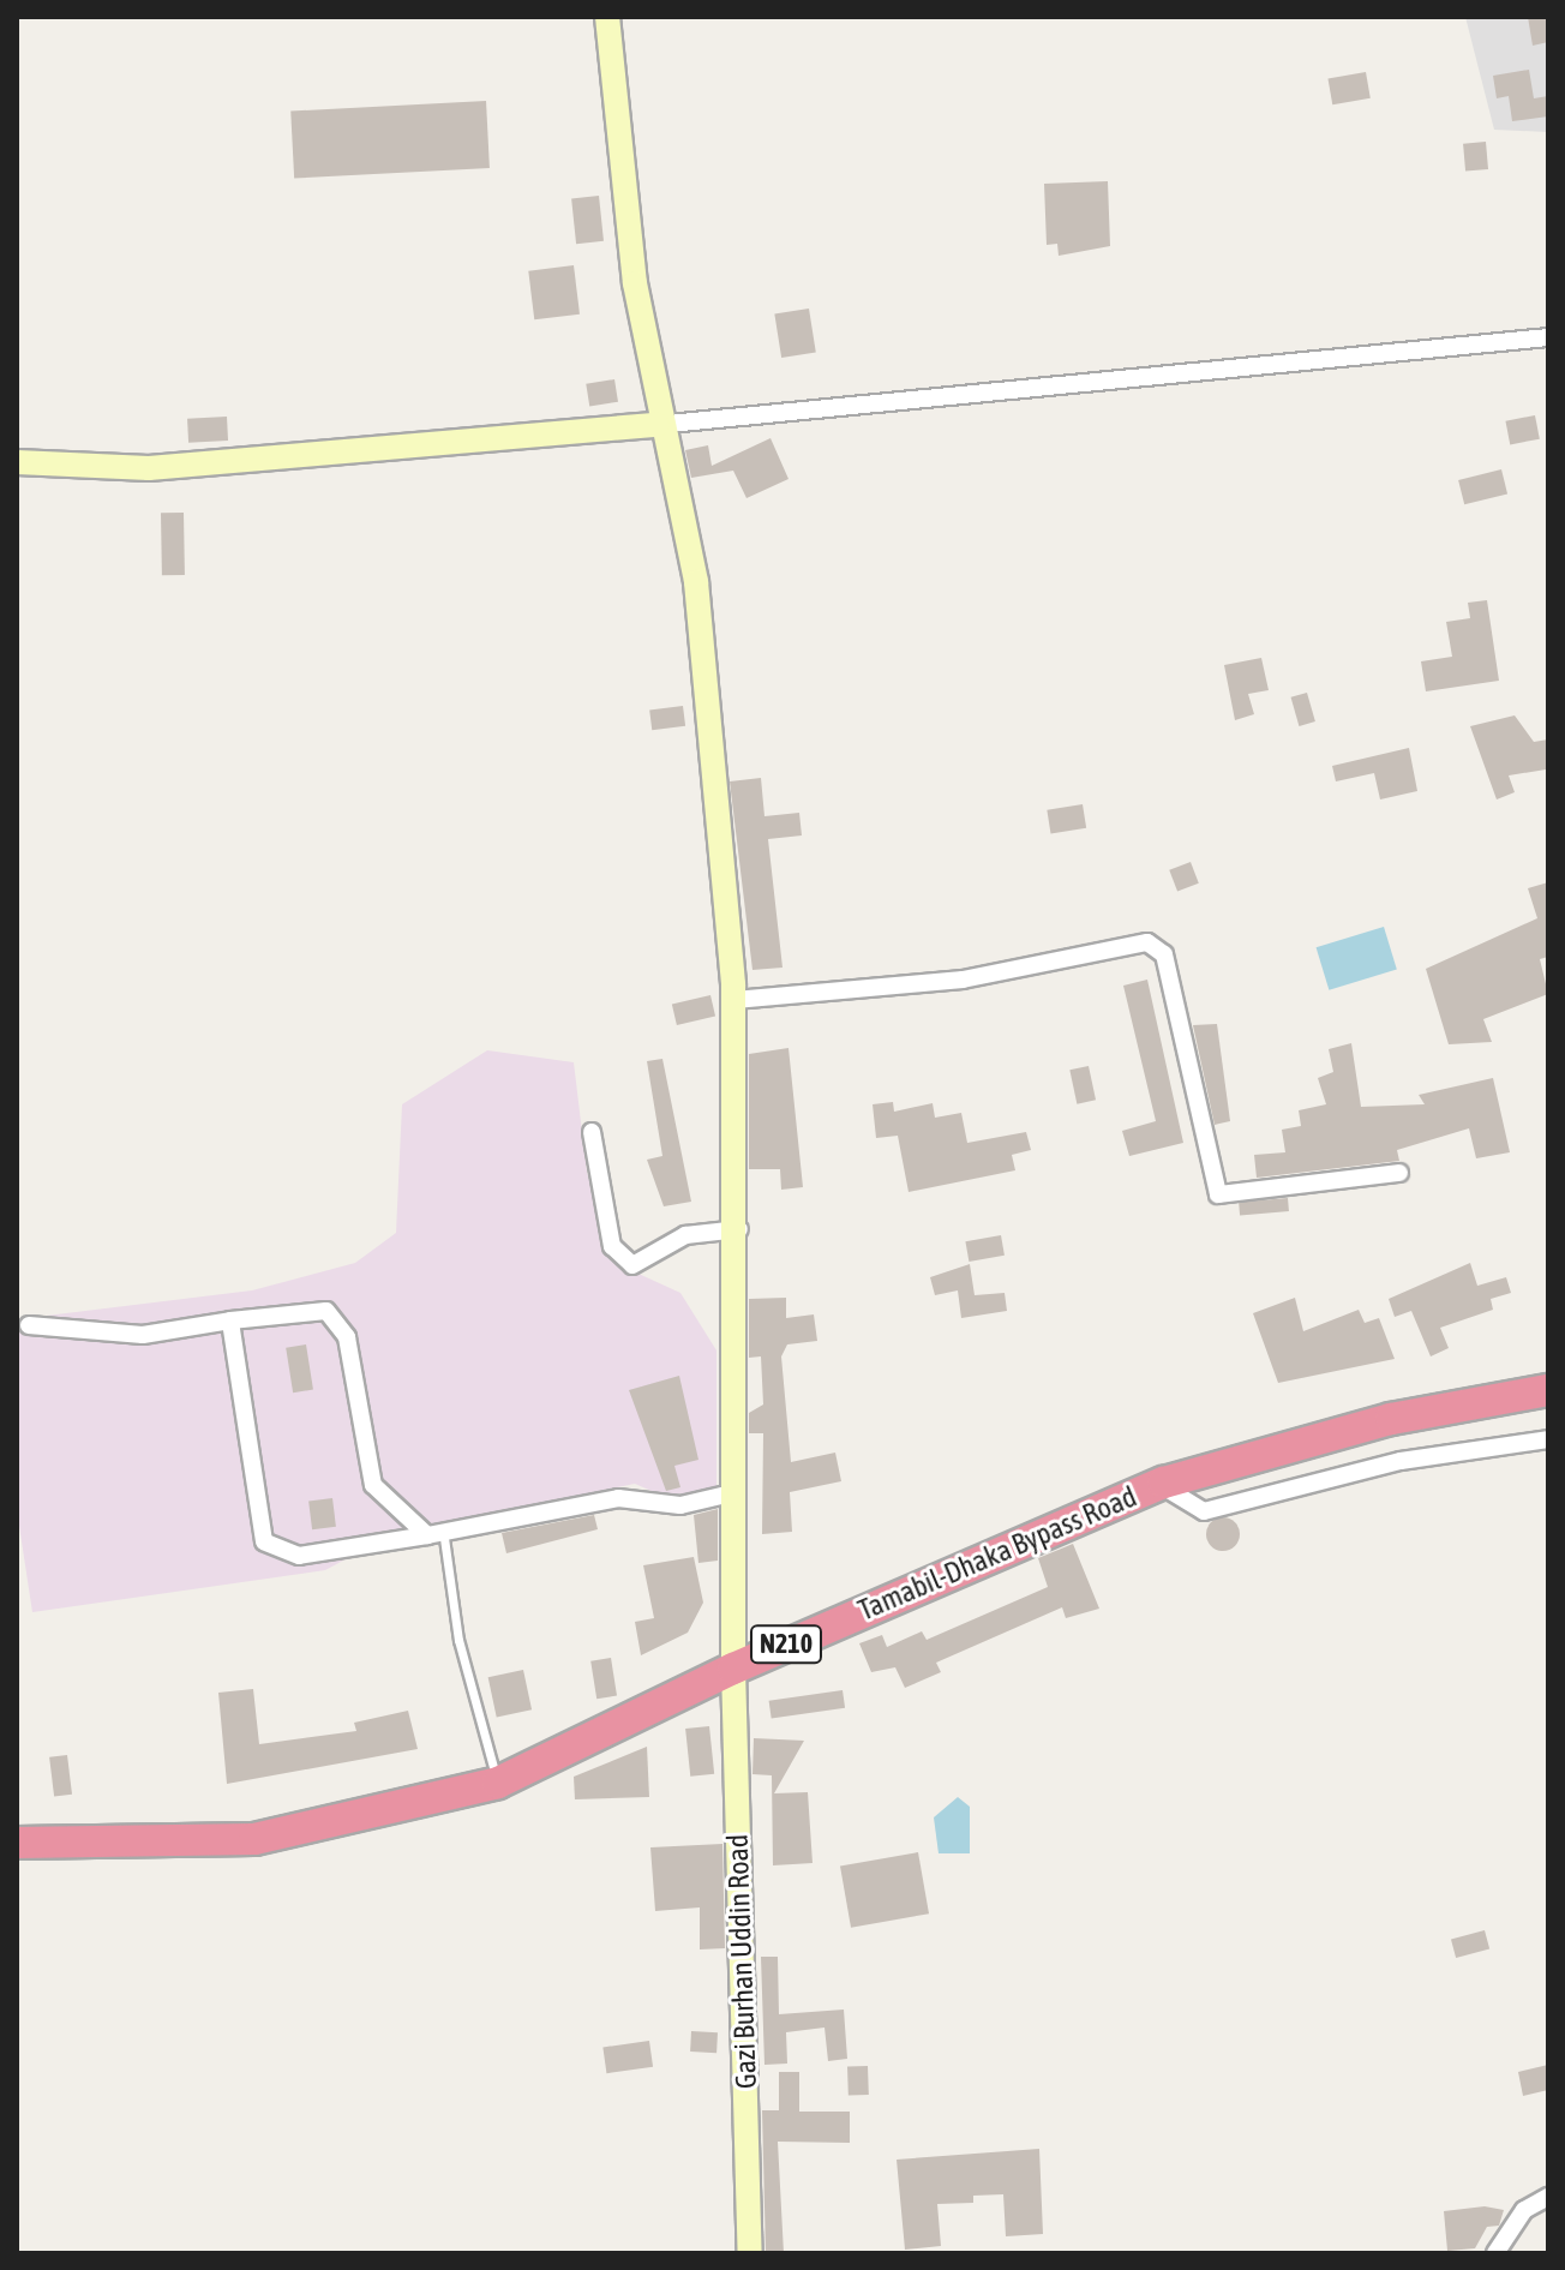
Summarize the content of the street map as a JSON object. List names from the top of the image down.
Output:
{
  "streets": {
    "highway": ["Tamabil-Dhaka Bypass Road", "N210"],
    "street": ["Gazi Burhan Uddin Road"]
  },
  "crossings": [
    ["Tamabil-Dhaka Bypass Road", "Gazi Burhan Uddin Road"]
  ]
}
